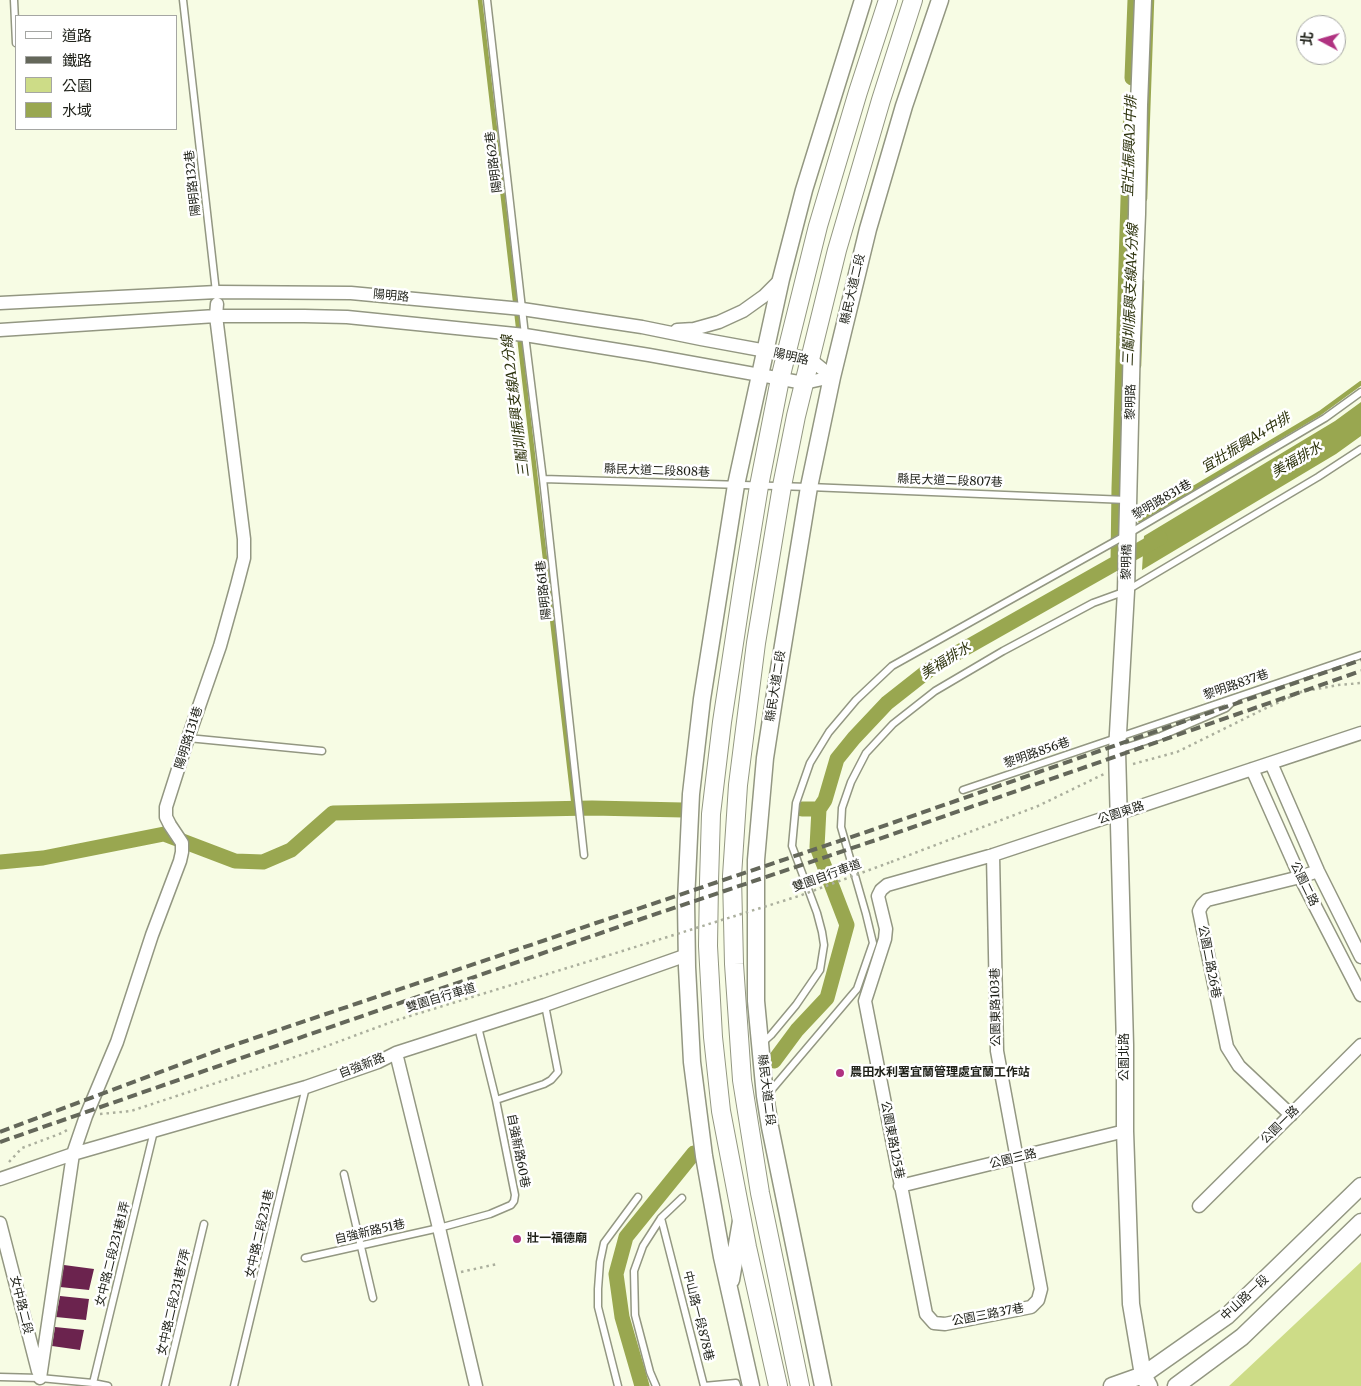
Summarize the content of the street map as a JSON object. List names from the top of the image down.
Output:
{
  "streets": {
    "main road": ["縣民大道二段"],
    "street": [
      "陽明路",
      "黎明路",
      "黎明橋",
      "陽明路131巷",
      "公園東路",
      "公園二路",
      "公園二路26巷",
      "公園東路103巷",
      "公園北路",
      "自強新路",
      "公園一路",
      "公園東路125巷",
      "公園三路",
      "中山路一段",
      "女中路二段",
      "公園三路37巷"
    ],
    "lane": [
      "陽明路62巷",
      "陽明路132巷",
      "縣民大道二段808巷",
      "縣民大道二段807巷",
      "黎明路831巷",
      "陽明路61巷",
      "黎明路837巷",
      "黎明路856巷",
      "自強新路60巷",
      "自強新路51巷",
      "女中路二段231巷",
      "女中路二段231巷1弄",
      "女中路二段231巷7弄",
      "中山路一段878巷"
    ],
    "path": ["雙園自行車道"]
  },
  "crossings": [
    ["陽明路62巷", "陽明路"],
    ["陽明路62巷", "陽明路61巷"],
    ["陽明路132巷", "陽明路"],
    ["陽明路132巷", "陽明路131巷"],
    ["縣民大道二段", "陽明路"],
    ["縣民大道二段", "縣民大道二段808巷"],
    ["縣民大道二段", "縣民大道二段807巷"],
    ["縣民大道二段", "黎明路831巷"],
    ["陽明路", "陽明路61巷"],
    ["陽明路", "陽明路131巷"],
    ["黎明路", "縣民大道二段807巷"],
    ["黎明路", "黎明路831巷"],
    ["黎明路", "黎明橋"],
    ["縣民大道二段808巷", "縣民大道二段807巷"],
    ["縣民大道二段808巷", "陽明路61巷"],
    ["黎明路831巷", "黎明橋"],
    ["黎明路837巷", "黎明路856巷"],
    ["黎明路837巷", "公園北路"],
    ["陽明路131巷", "雙園自行車道"],
    ["陽明路131巷", "自強新路"],
    ["陽明路131巷", "女中路二段"],
    ["黎明路856巷", "公園北路"],
    ["公園東路", "公園二路"],
    ["公園東路", "公園東路103巷"],
    ["公園東路", "公園北路"],
    ["公園東路", "公園東路125巷"],
    ["公園二路", "公園二路26巷"],
    ["公園二路26巷", "公園一路"],
    ["公園東路103巷", "公園三路"],
    ["公園東路103巷", "公園三路37巷"],
    ["公園北路", "公園三路"],
    ["公園北路", "中山路一段"],
    ["自強新路", "自強新路60巷"],
    ["自強新路", "自強新路51巷"],
    ["自強新路", "女中路二段231巷"],
    ["自強新路", "女中路二段231巷1弄"],
    ["公園東路125巷", "公園三路"],
    ["公園東路125巷", "公園三路37巷"],
    ["自強新路60巷", "自強新路51巷"],
    ["公園三路", "公園三路37巷"]
  ],
  "water": [
    "宜壯振興A2中排",
    "三鬮圳振興支線A4分線",
    "三鬮圳振興支線A2分線",
    "宜壯振興A4中排",
    "美福排水"
  ],
  "places": ["農田水利署宜蘭管理處宜蘭工作站", "壯一福德廟"],
  "legend": [
    "道路",
    "鐵路",
    "公園",
    "水域"
  ],
  "north": "left"
}
